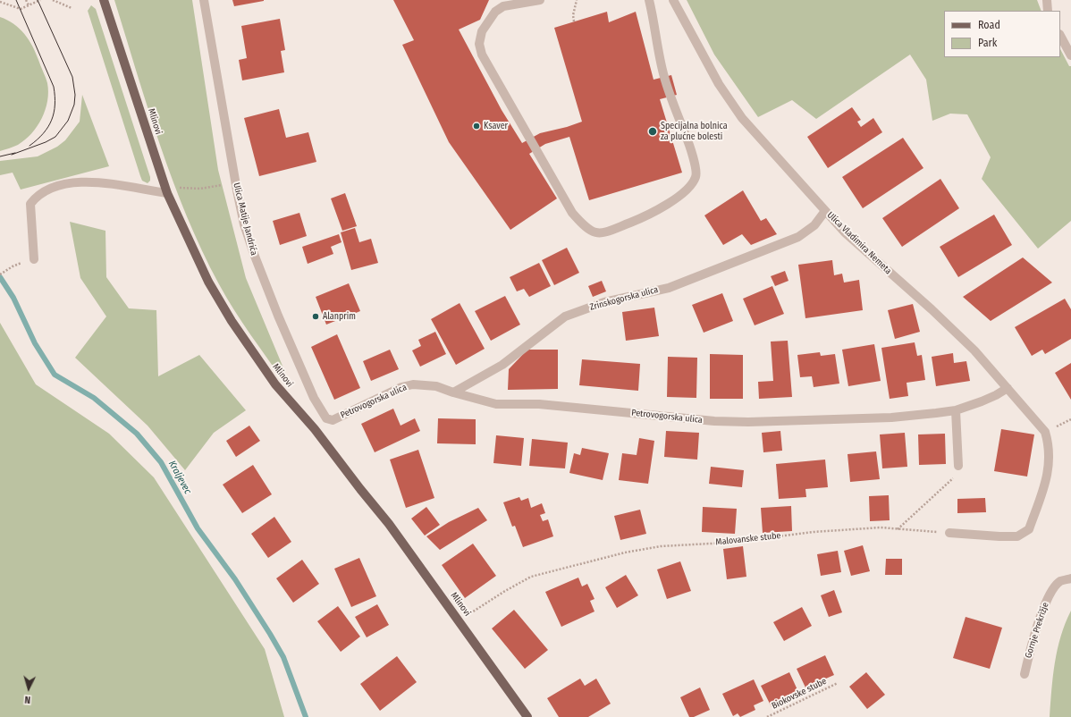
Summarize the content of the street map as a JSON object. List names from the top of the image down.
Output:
{
  "streets": {
    "main road": ["Mlinovi"],
    "street": [
      "Ulica Matije Jandrića",
      "Ulica Vladimira Nemeta",
      "Zrinskogorska ulica",
      "Petrovogorska ulica",
      "Gornje Prekrižje"
    ],
    "path": ["Malovanske stube", "Biokovske stube"]
  },
  "crossings": [
    ["Ulica Matije Jandrića", "Petrovogorska ulica"],
    ["Ulica Vladimira Nemeta", "Zrinskogorska ulica"],
    ["Ulica Vladimira Nemeta", "Petrovogorska ulica"],
    ["Ulica Vladimira Nemeta", "Malovanske stube"],
    ["Zrinskogorska ulica", "Petrovogorska ulica"]
  ],
  "water": ["Kraljevec"],
  "places": ["Ksaver", "Specijalna bolnica za plućne bolesti", "Alanprim"],
  "legend": ["Road", "Park"],
  "north": "bottom"
}
